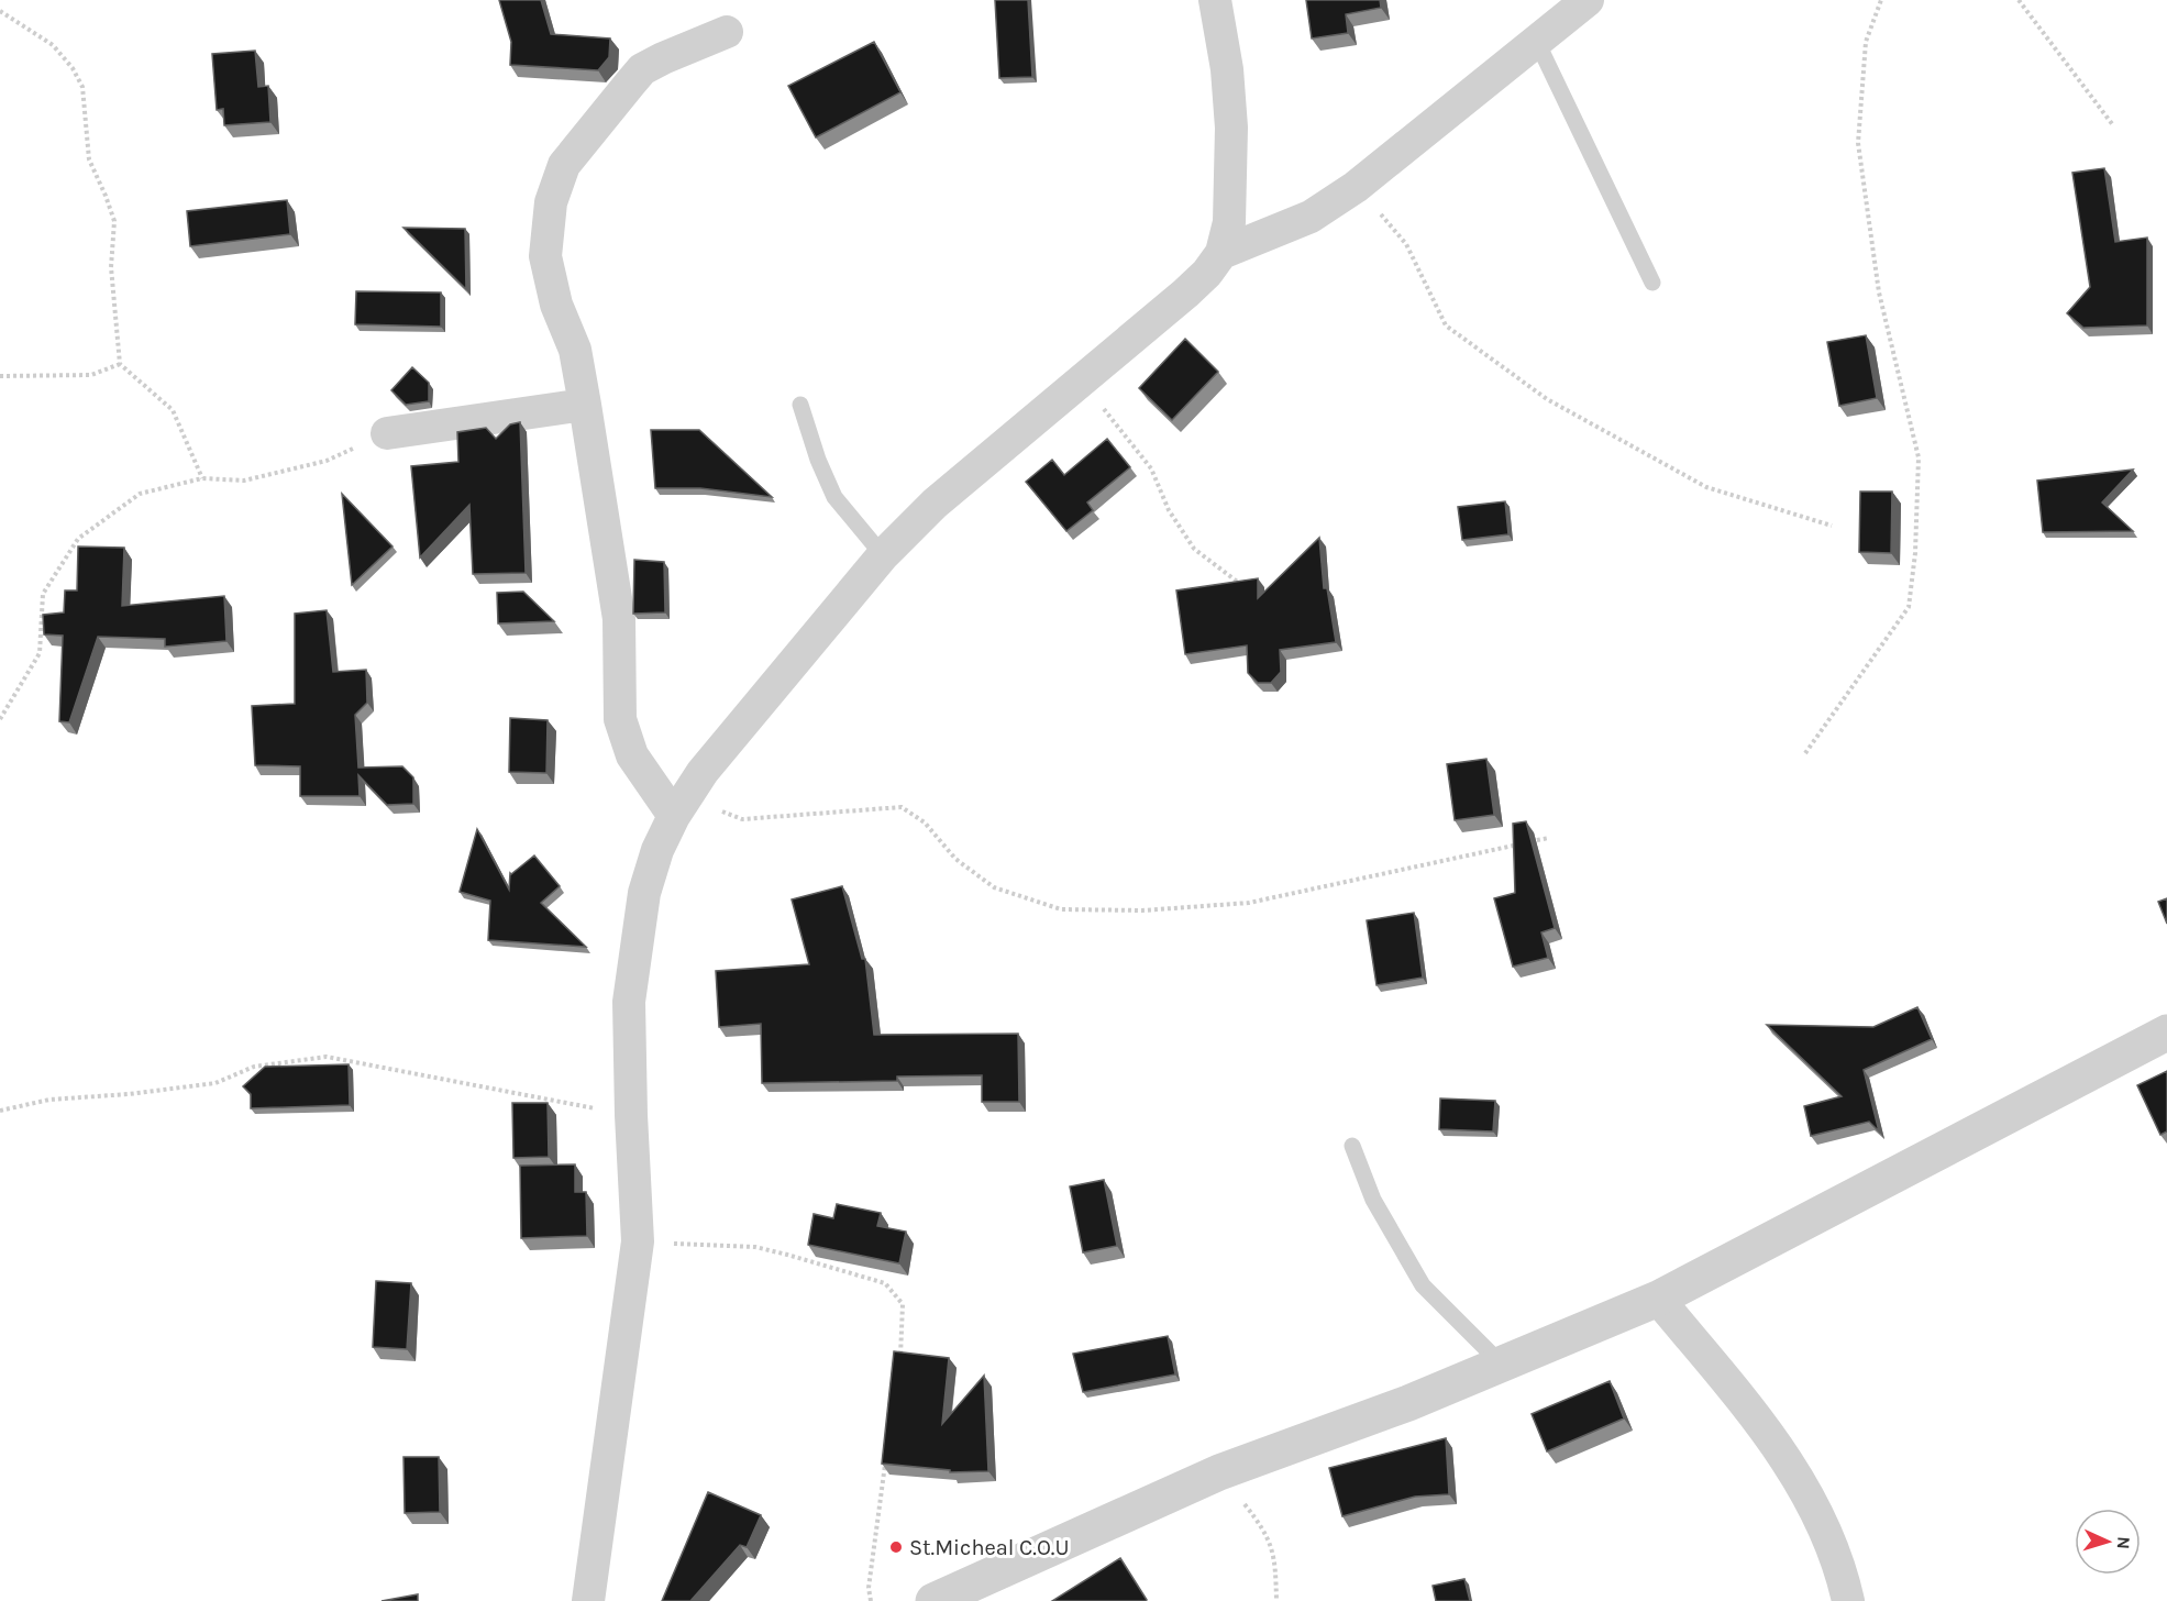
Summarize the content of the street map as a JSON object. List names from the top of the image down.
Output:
{
  "places": ["St.Micheal C.O.U"],
  "north": "right"
}
